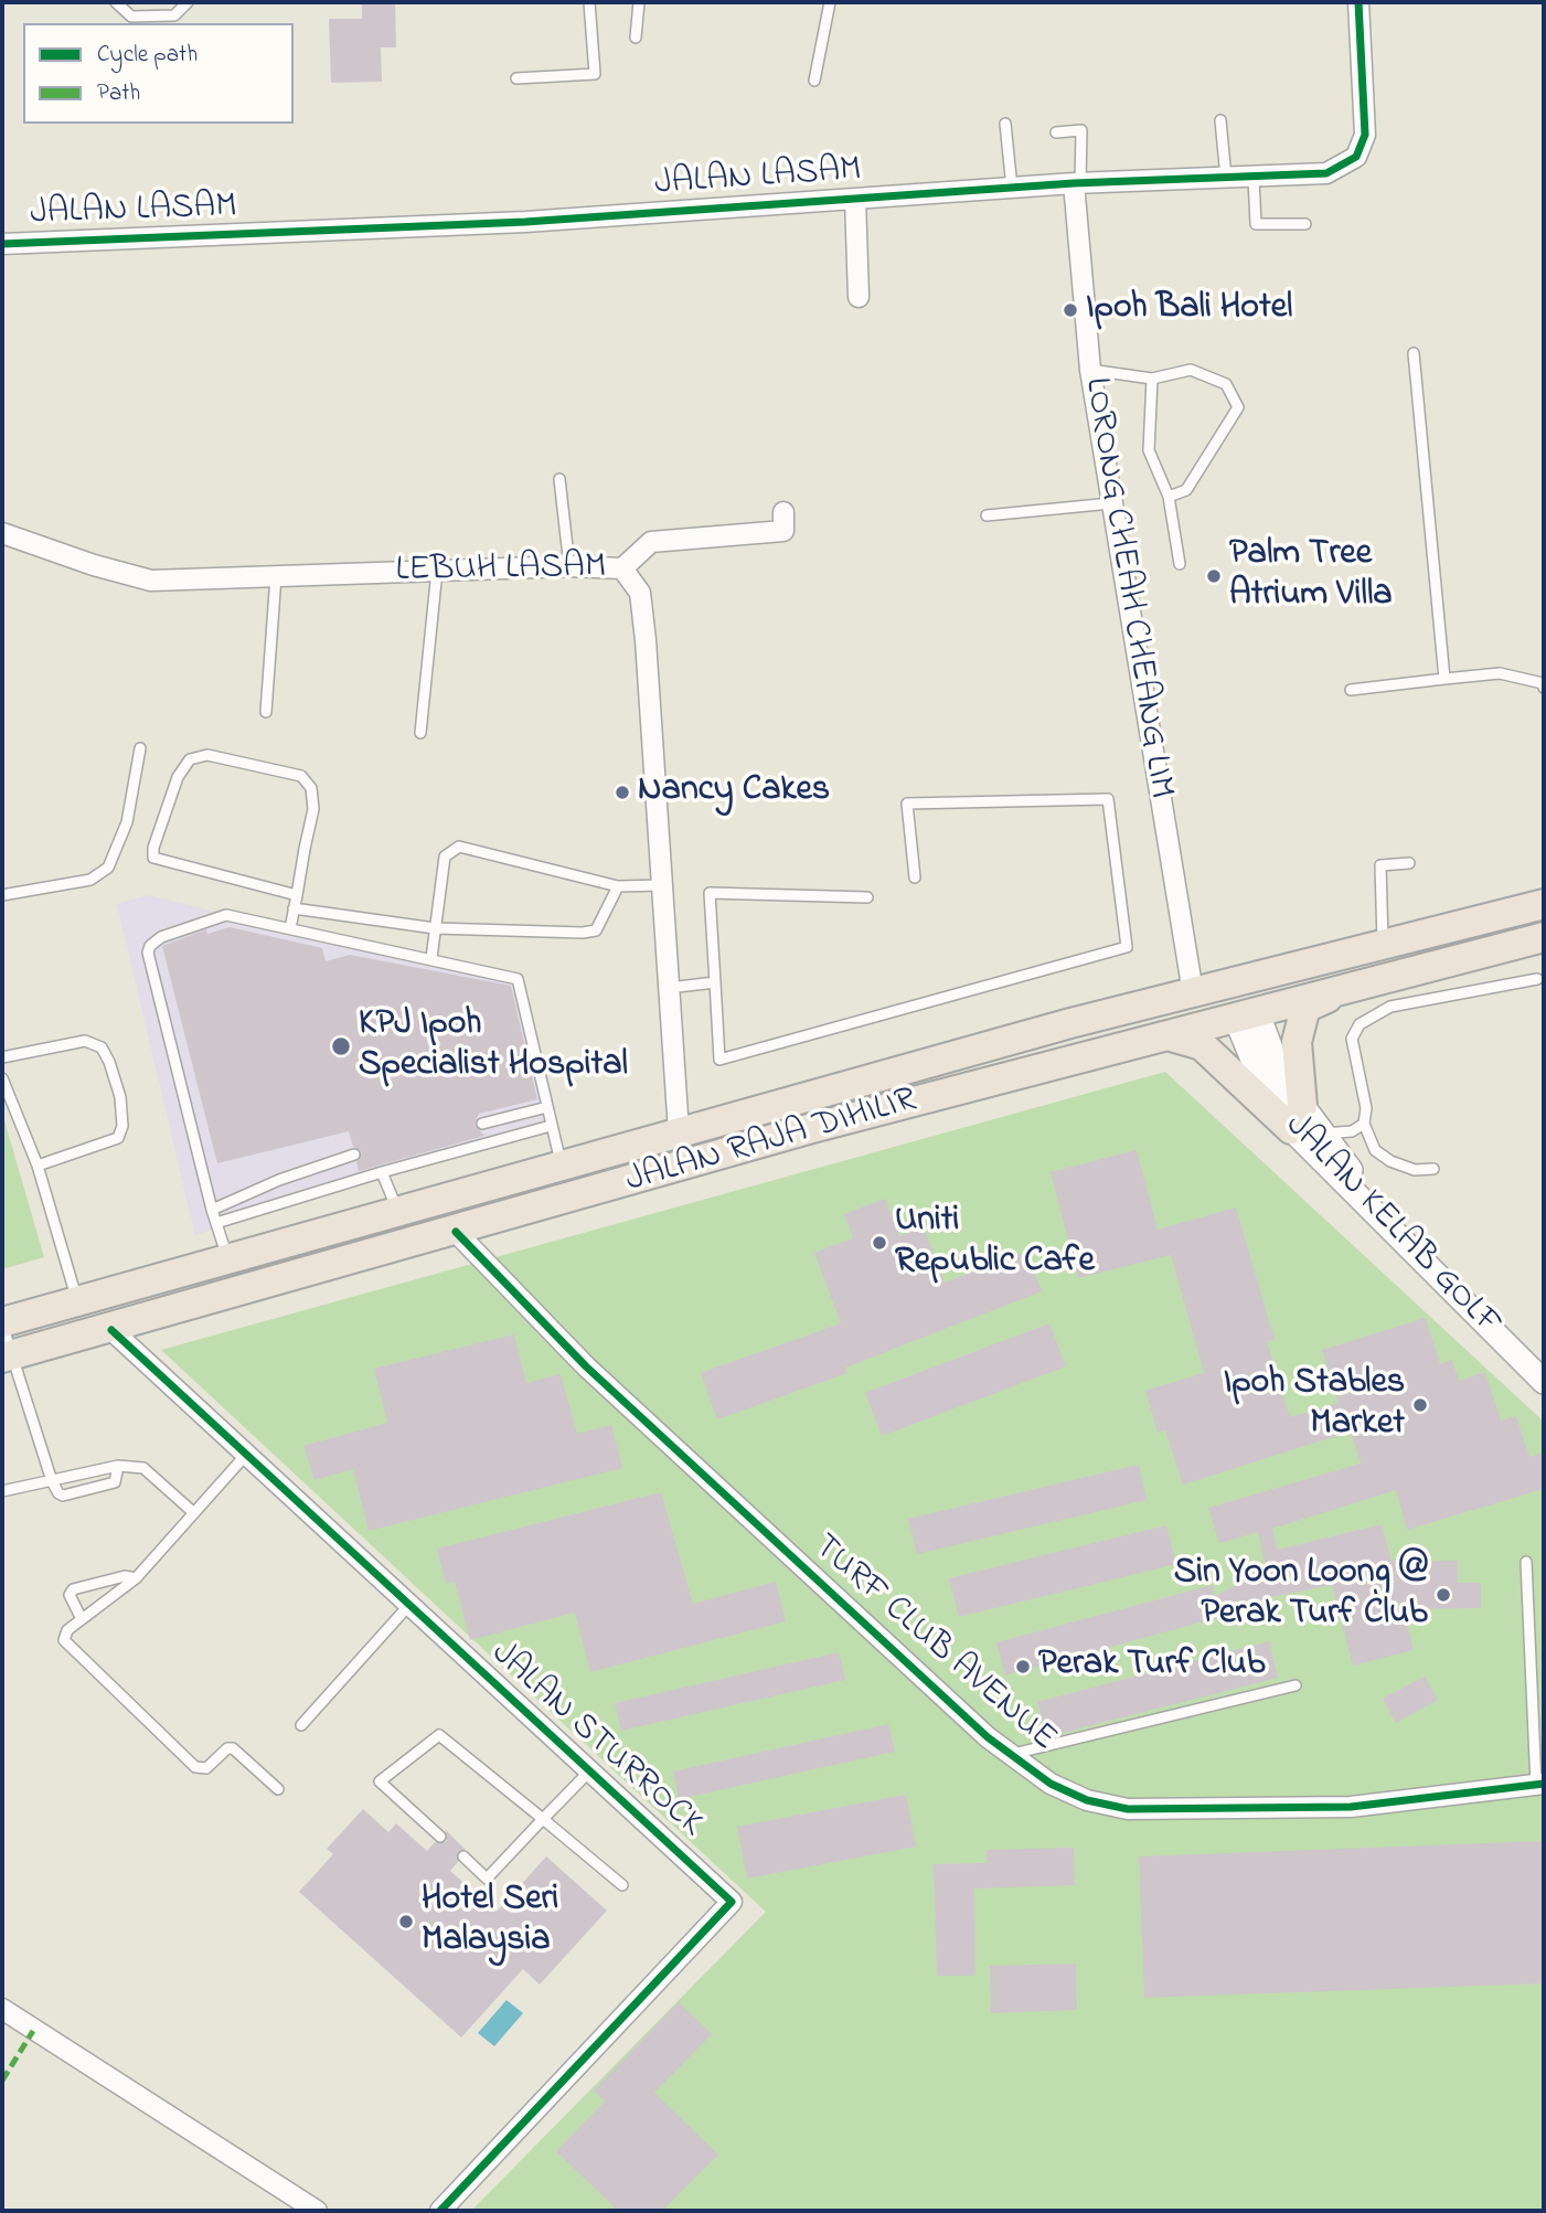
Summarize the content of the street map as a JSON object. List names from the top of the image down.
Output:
{
  "streets": {
    "main road": ["JALAN RAJA DIHILIR"],
    "street": [
      "JALAN LASAM",
      "LEBUH LASAM",
      "LORONG CHEAH CHEANG LIM",
      "JALAN KELAB GOLF",
      "TURF CLUB AVENUE",
      "JALAN STURROCK"
    ]
  },
  "crossings": [
    ["JALAN LASAM", "LORONG CHEAH CHEANG LIM"],
    ["LEBUH LASAM", "JALAN RAJA DIHILIR"],
    ["LORONG CHEAH CHEANG LIM", "JALAN RAJA DIHILIR"],
    ["JALAN RAJA DIHILIR", "TURF CLUB AVENUE"],
    ["JALAN RAJA DIHILIR", "JALAN STURROCK"]
  ],
  "places": [
    "Ipoh Bali Hotel",
    "Palm Tree Atrium Villa",
    "Nancy Cakes",
    "KPJ Ipoh Specialist Hospital",
    "Uniti Republic Cafe",
    "Ipoh Stables Market",
    "Sin Yoon Loong @ Perak Turf Club",
    "Perak Turf Club",
    "Hotel Seri Malaysia"
  ],
  "legend": ["Cycle path", "Path"]
}
